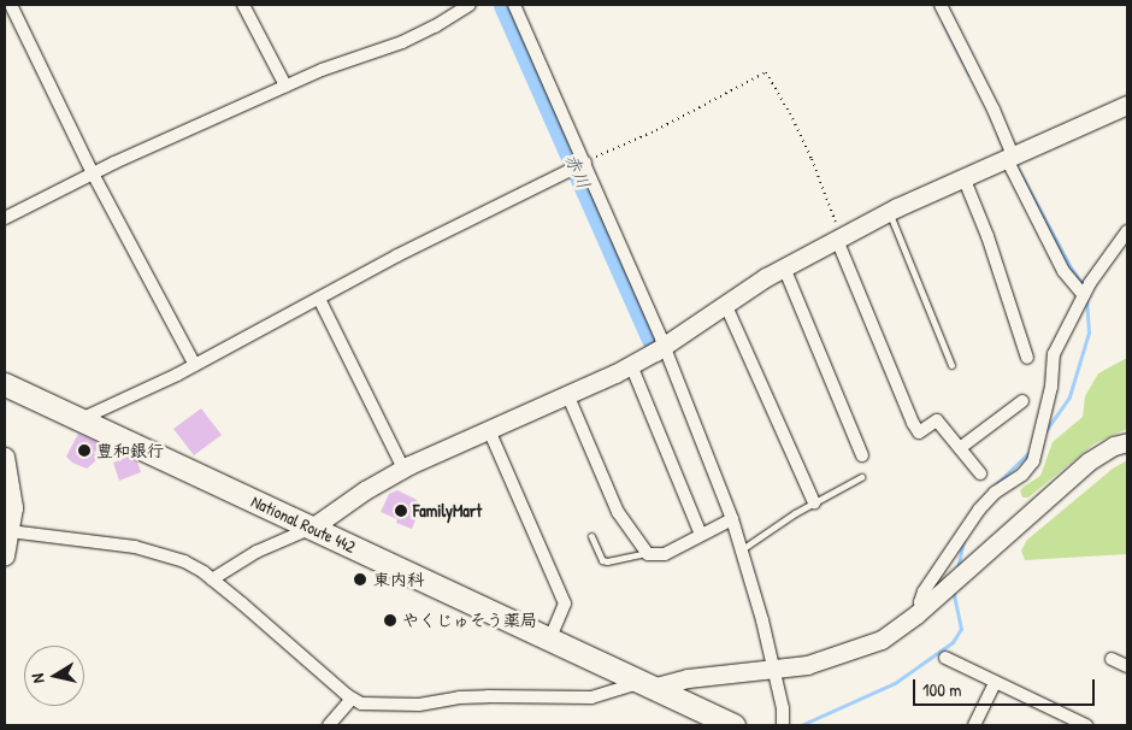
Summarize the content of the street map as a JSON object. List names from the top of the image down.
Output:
{
  "streets": {
    "highway": ["National Route 442"]
  },
  "water": ["赤川"],
  "places": [
    "豊和銀行",
    "FamilyMart",
    "東内科",
    "やくじゅそう薬局"
  ],
  "scale_bar": "100 m",
  "north": "left"
}
